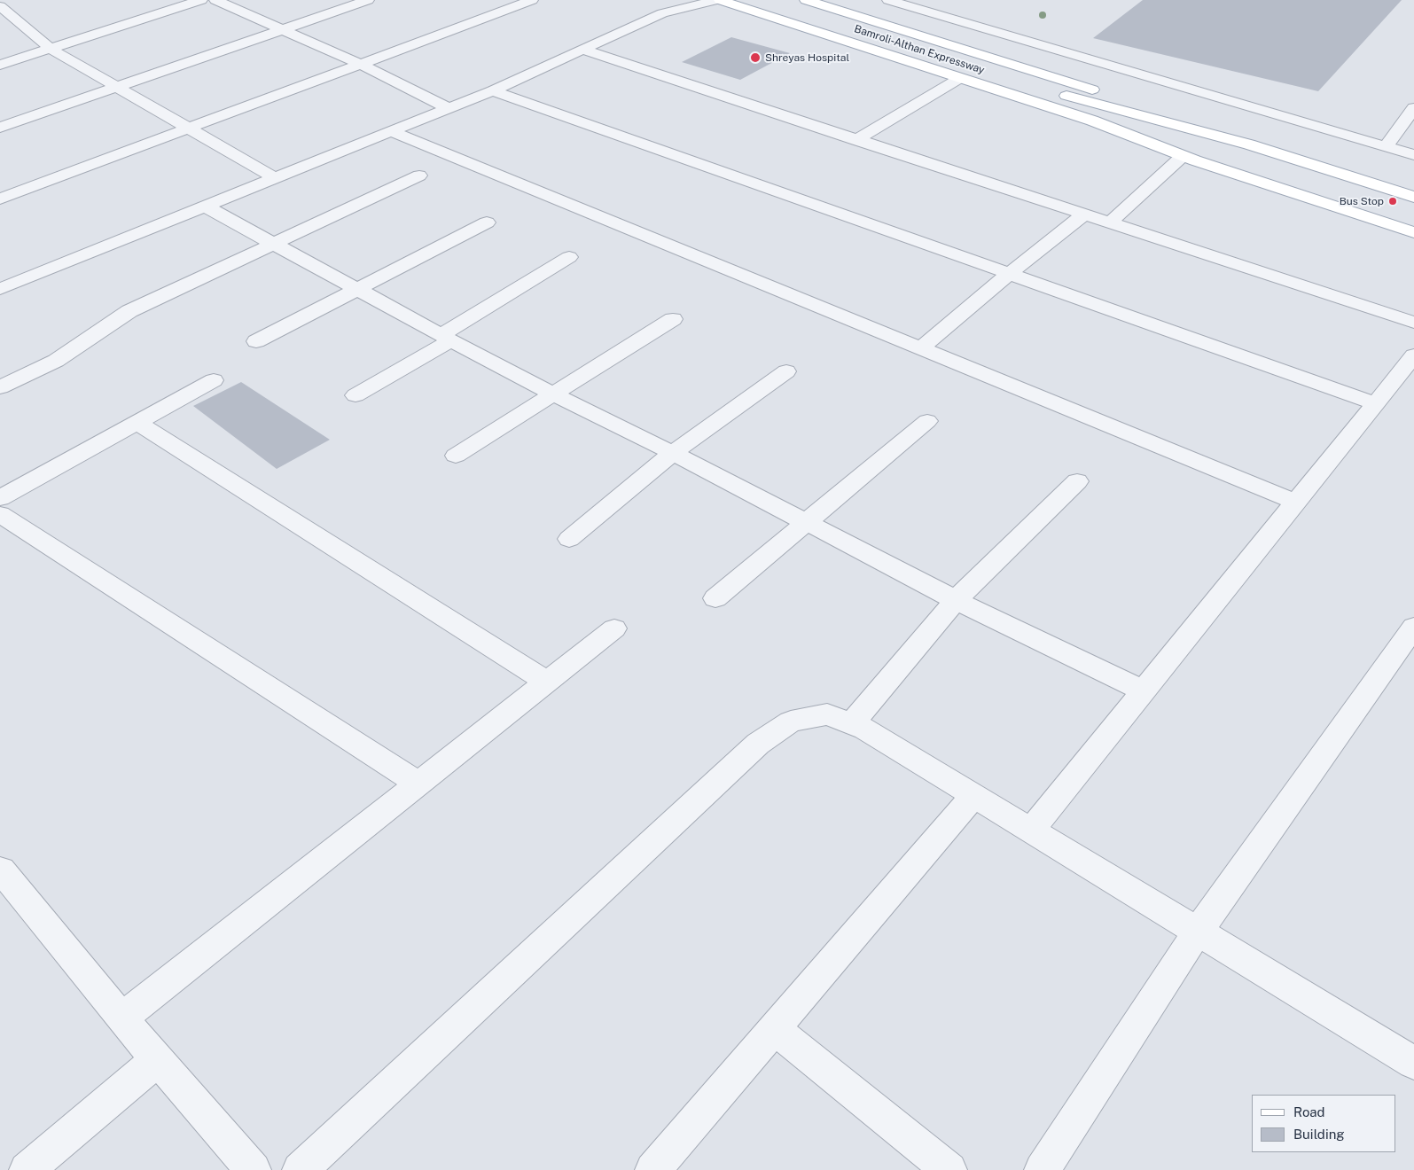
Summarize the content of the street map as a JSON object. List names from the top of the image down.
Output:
{
  "streets": {
    "main road": ["Bamroli-Althan Expressway"]
  },
  "places": ["Shreyas Hospital", "Bus Stop"],
  "legend": ["Road", "Building"]
}
